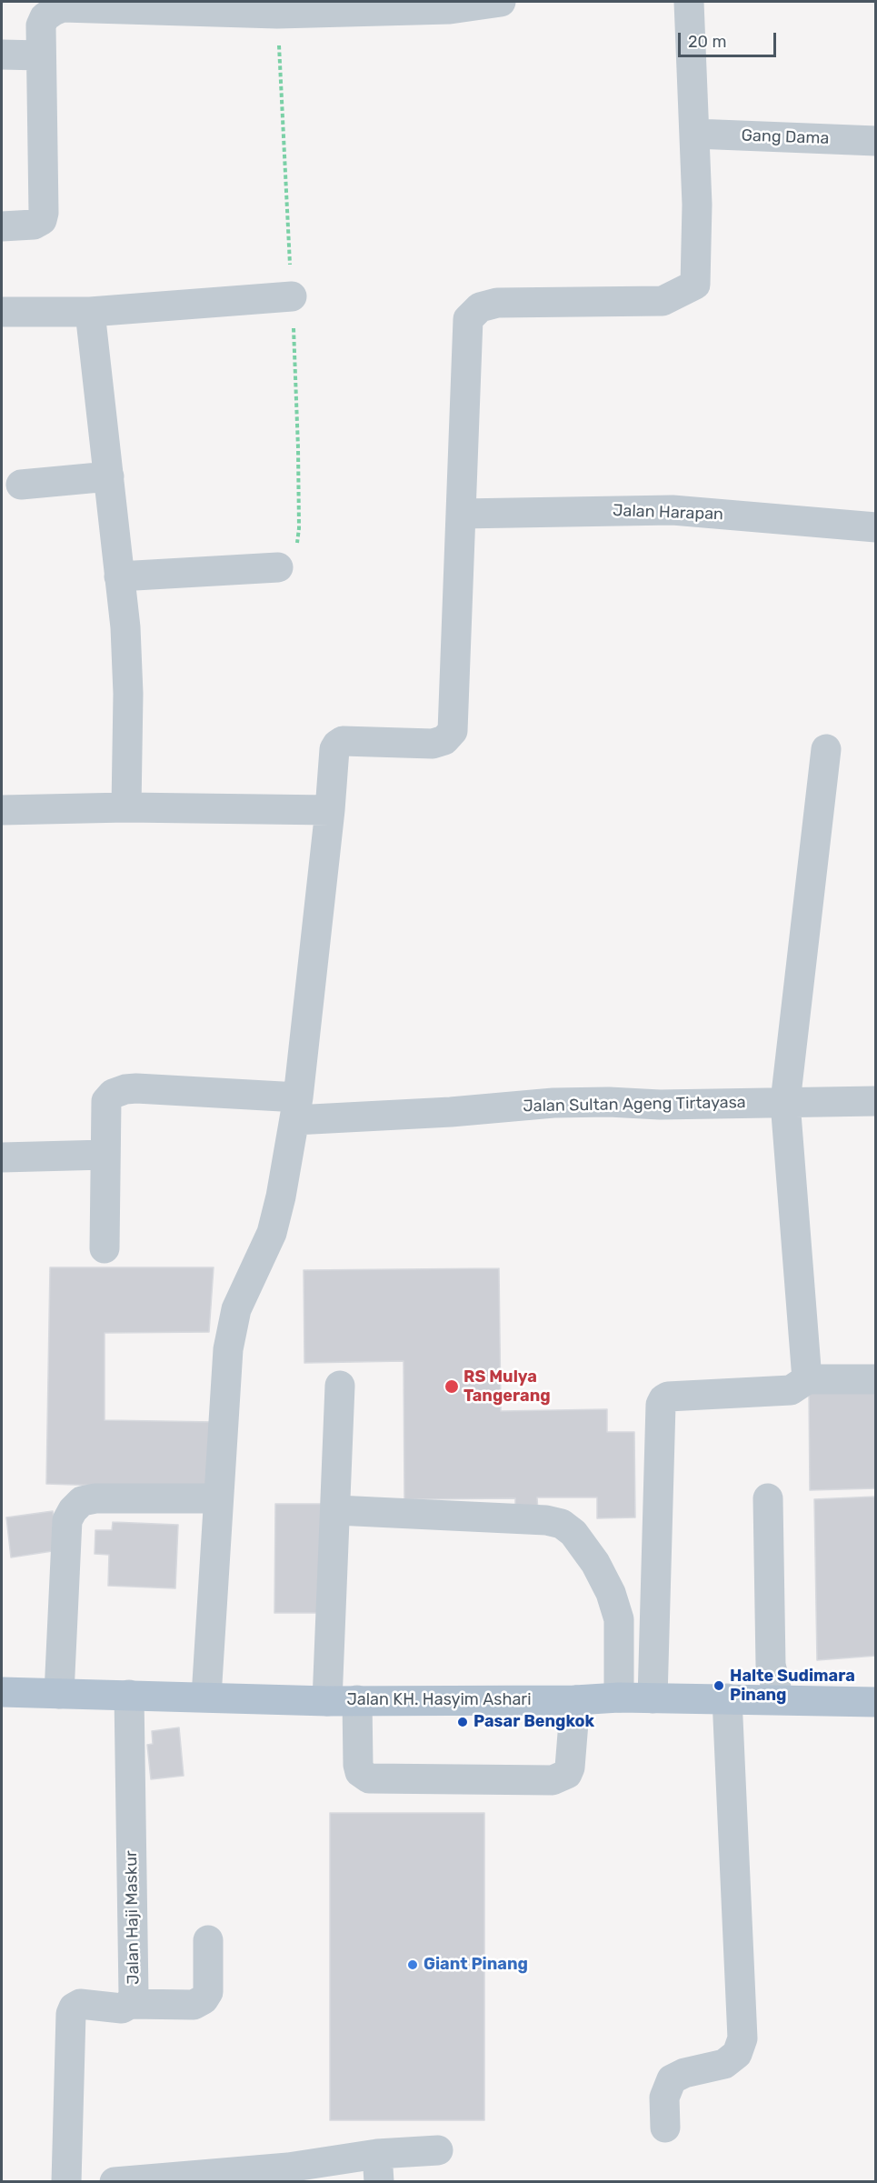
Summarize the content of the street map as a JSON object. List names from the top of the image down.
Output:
{
  "streets": {
    "main road": ["Jalan KH. Hasyim Ashari"],
    "street": [
      "Gang Dama",
      "Jalan Harapan",
      "Jalan Sultan Ageng Tirtayasa",
      "Jalan Haji Maskur"
    ]
  },
  "crossings": [
    ["Jalan KH. Hasyim Ashari", "Jalan Haji Maskur"]
  ],
  "places": [
    "RS Mulya Tangerang",
    "Halte Sudimara Pinang",
    "Pasar Bengkok",
    "Giant Pinang"
  ],
  "scale_bar": "20 m"
}
